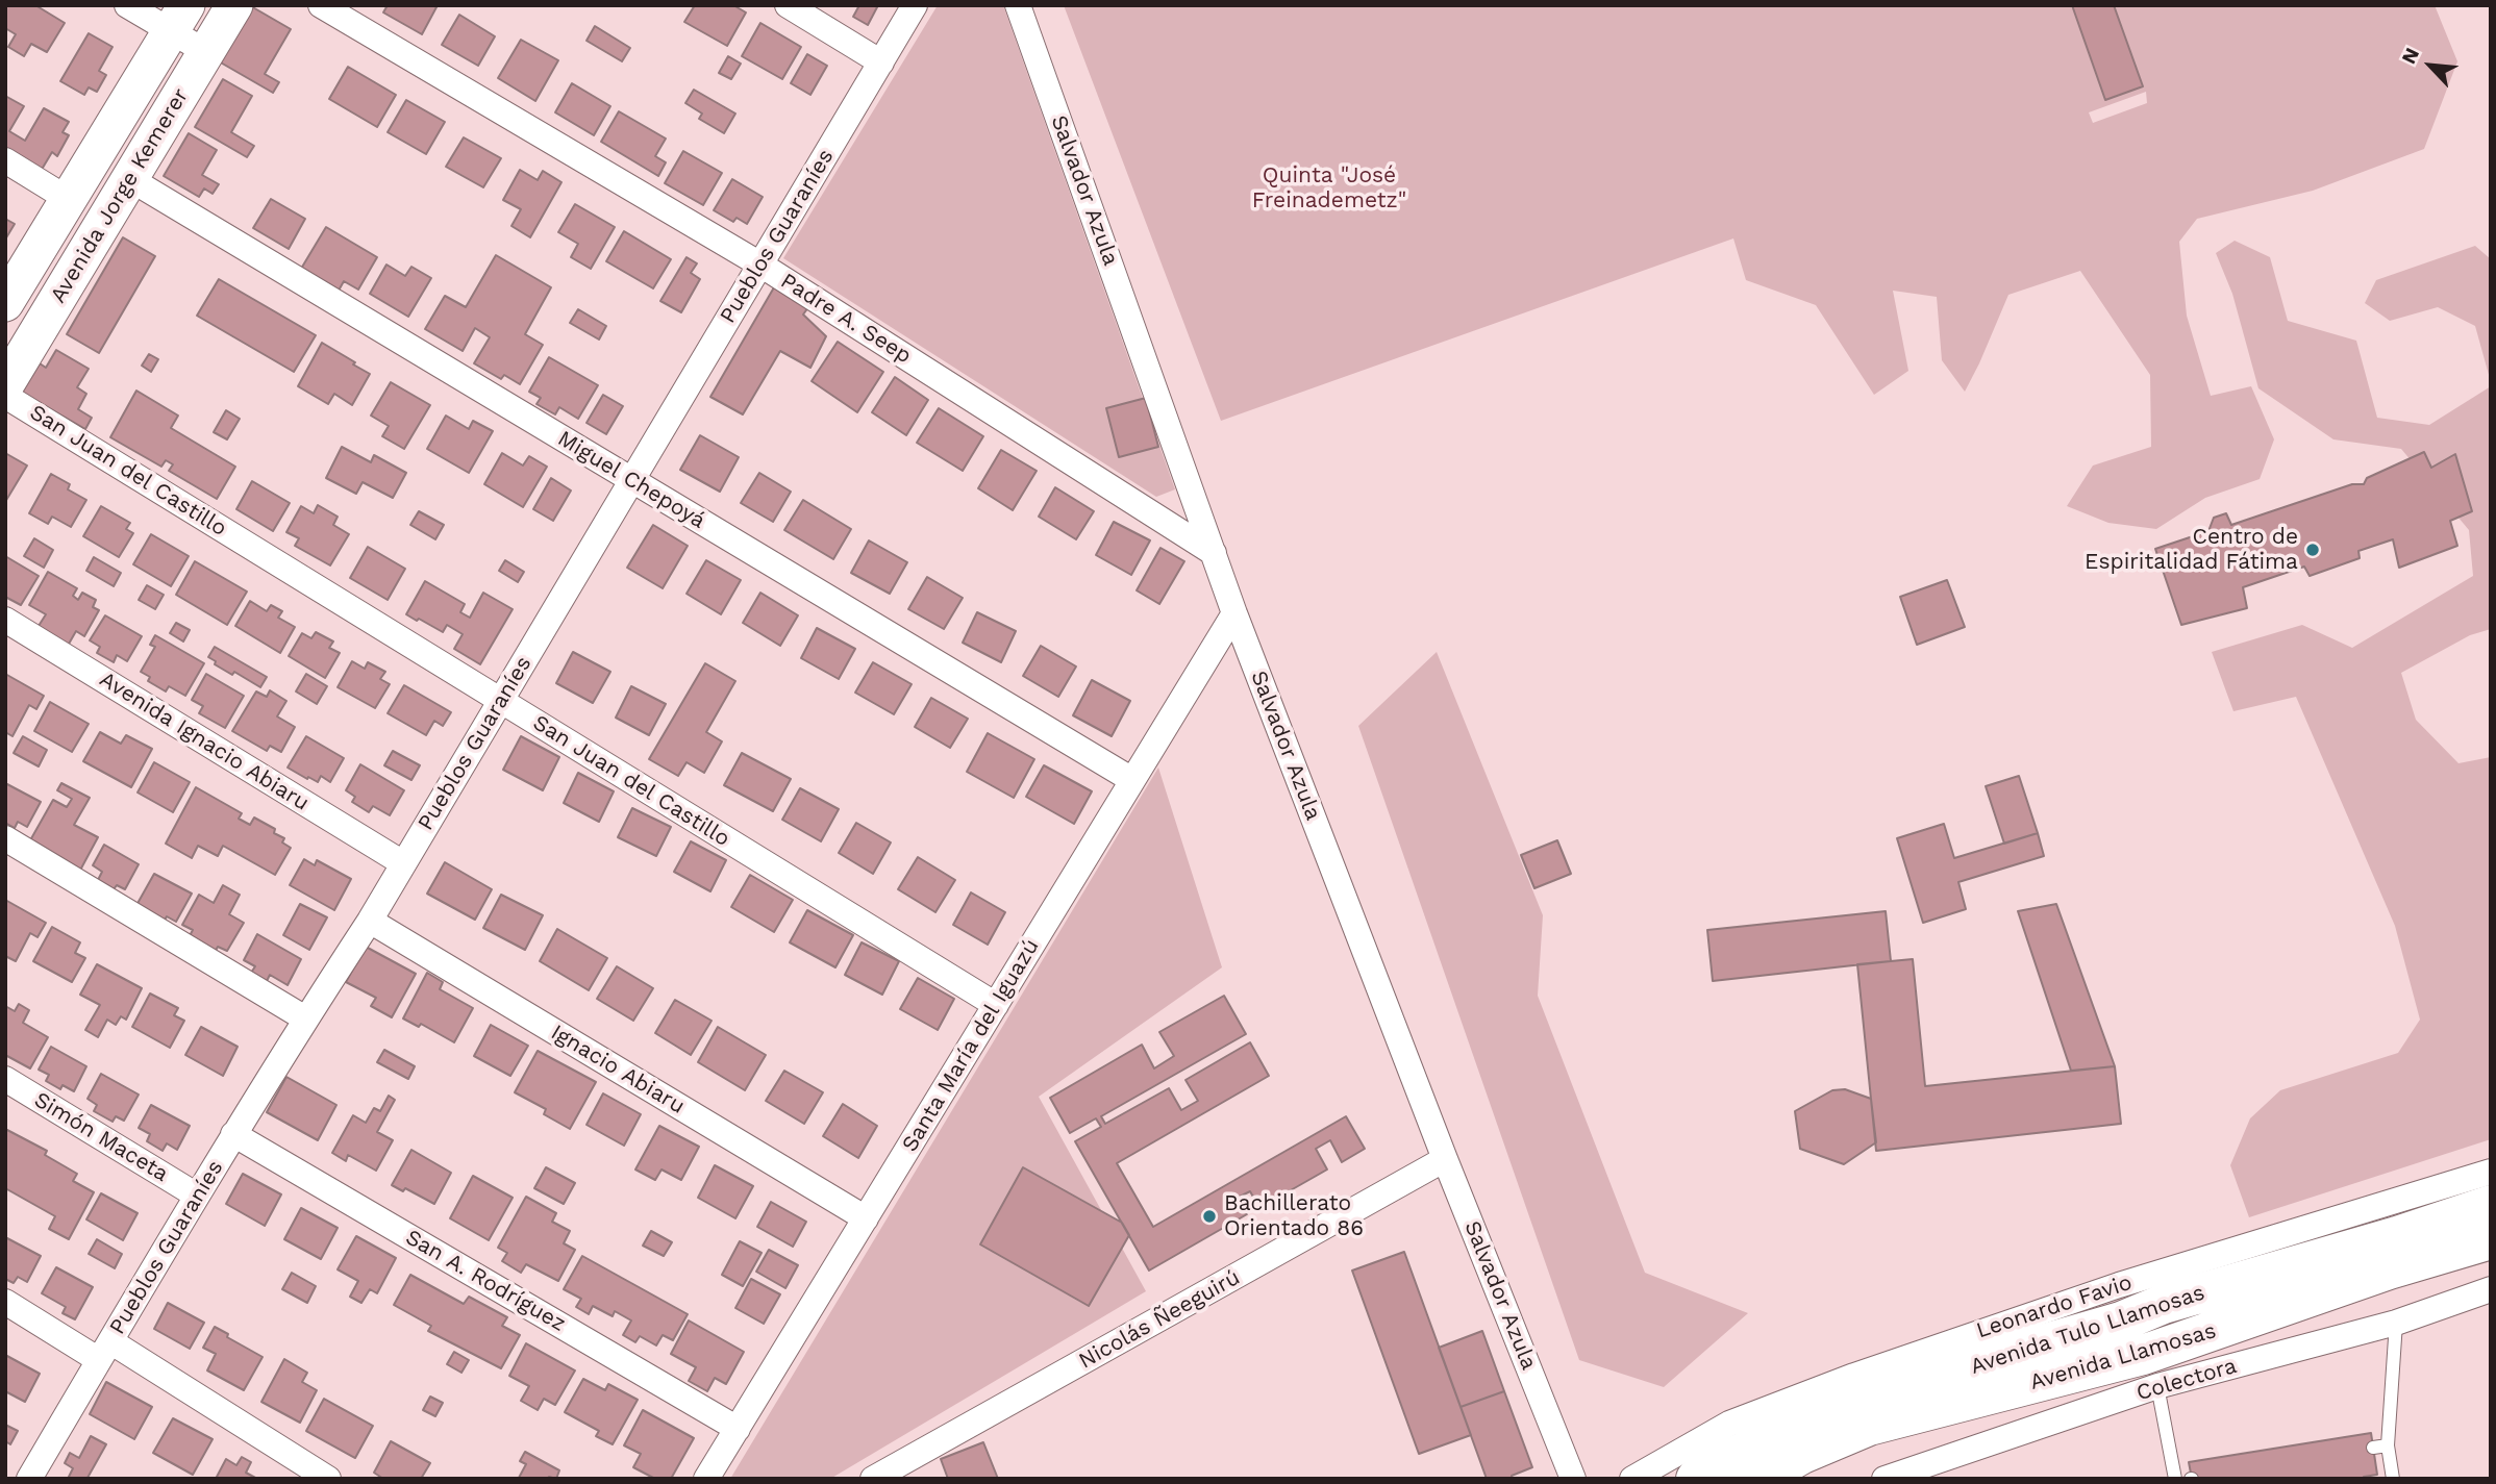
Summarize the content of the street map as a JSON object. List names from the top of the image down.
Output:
{
  "streets": {
    "highway": ["Avenida Tulo Llamosas", "Avenida Llamosas"],
    "main road": ["Avenida Jorge Kemerer"],
    "street": [
      "Salvador Azula",
      "Pueblos Guaraníes",
      "Padre A. Seep",
      "San Juan del Castillo",
      "Miguel Chepoyá",
      "Avenida Ignacio Abiaru",
      "Santa María del Iguazú",
      "Ignacio Abiaru",
      "Simón Maceta",
      "San A. Rodríguez",
      "Leonardo Favio",
      "Nicolás Ñeeguirú",
      "Colectora"
    ]
  },
  "crossings": [
    ["Salvador Azula", "Padre A. Seep"],
    ["Salvador Azula", "Santa María del Iguazú"],
    ["Salvador Azula", "Nicolás Ñeeguirú"],
    ["Avenida Jorge Kemerer", "Miguel Chepoyá"],
    ["Pueblos Guaraníes", "Padre A. Seep"],
    ["Pueblos Guaraníes", "San Juan del Castillo"],
    ["Pueblos Guaraníes", "Miguel Chepoyá"],
    ["Pueblos Guaraníes", "Avenida Ignacio Abiaru"],
    ["Pueblos Guaraníes", "Ignacio Abiaru"],
    ["Pueblos Guaraníes", "Simón Maceta"],
    ["Pueblos Guaraníes", "San A. Rodríguez"],
    ["San Juan del Castillo", "Santa María del Iguazú"],
    ["Miguel Chepoyá", "Santa María del Iguazú"],
    ["Santa María del Iguazú", "Ignacio Abiaru"],
    ["Santa María del Iguazú", "San A. Rodríguez"],
    ["Leonardo Favio", "Avenida Tulo Llamosas"]
  ],
  "parks": ["Quinta \"José Freinademetz\""],
  "places": ["Centro de Espiritalidad Fátima", "Bachillerato Orientado 86"],
  "north": "top left"
}
